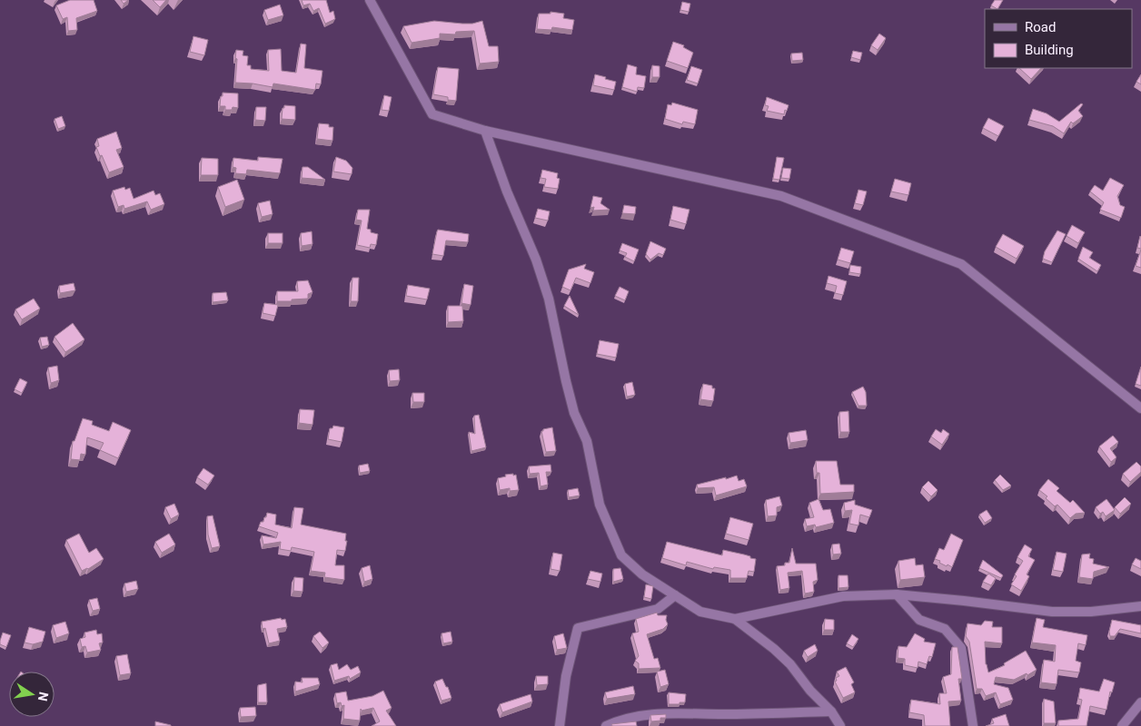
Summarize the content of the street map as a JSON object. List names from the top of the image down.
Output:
{
  "legend": ["Road", "Building"],
  "north": "right"
}
